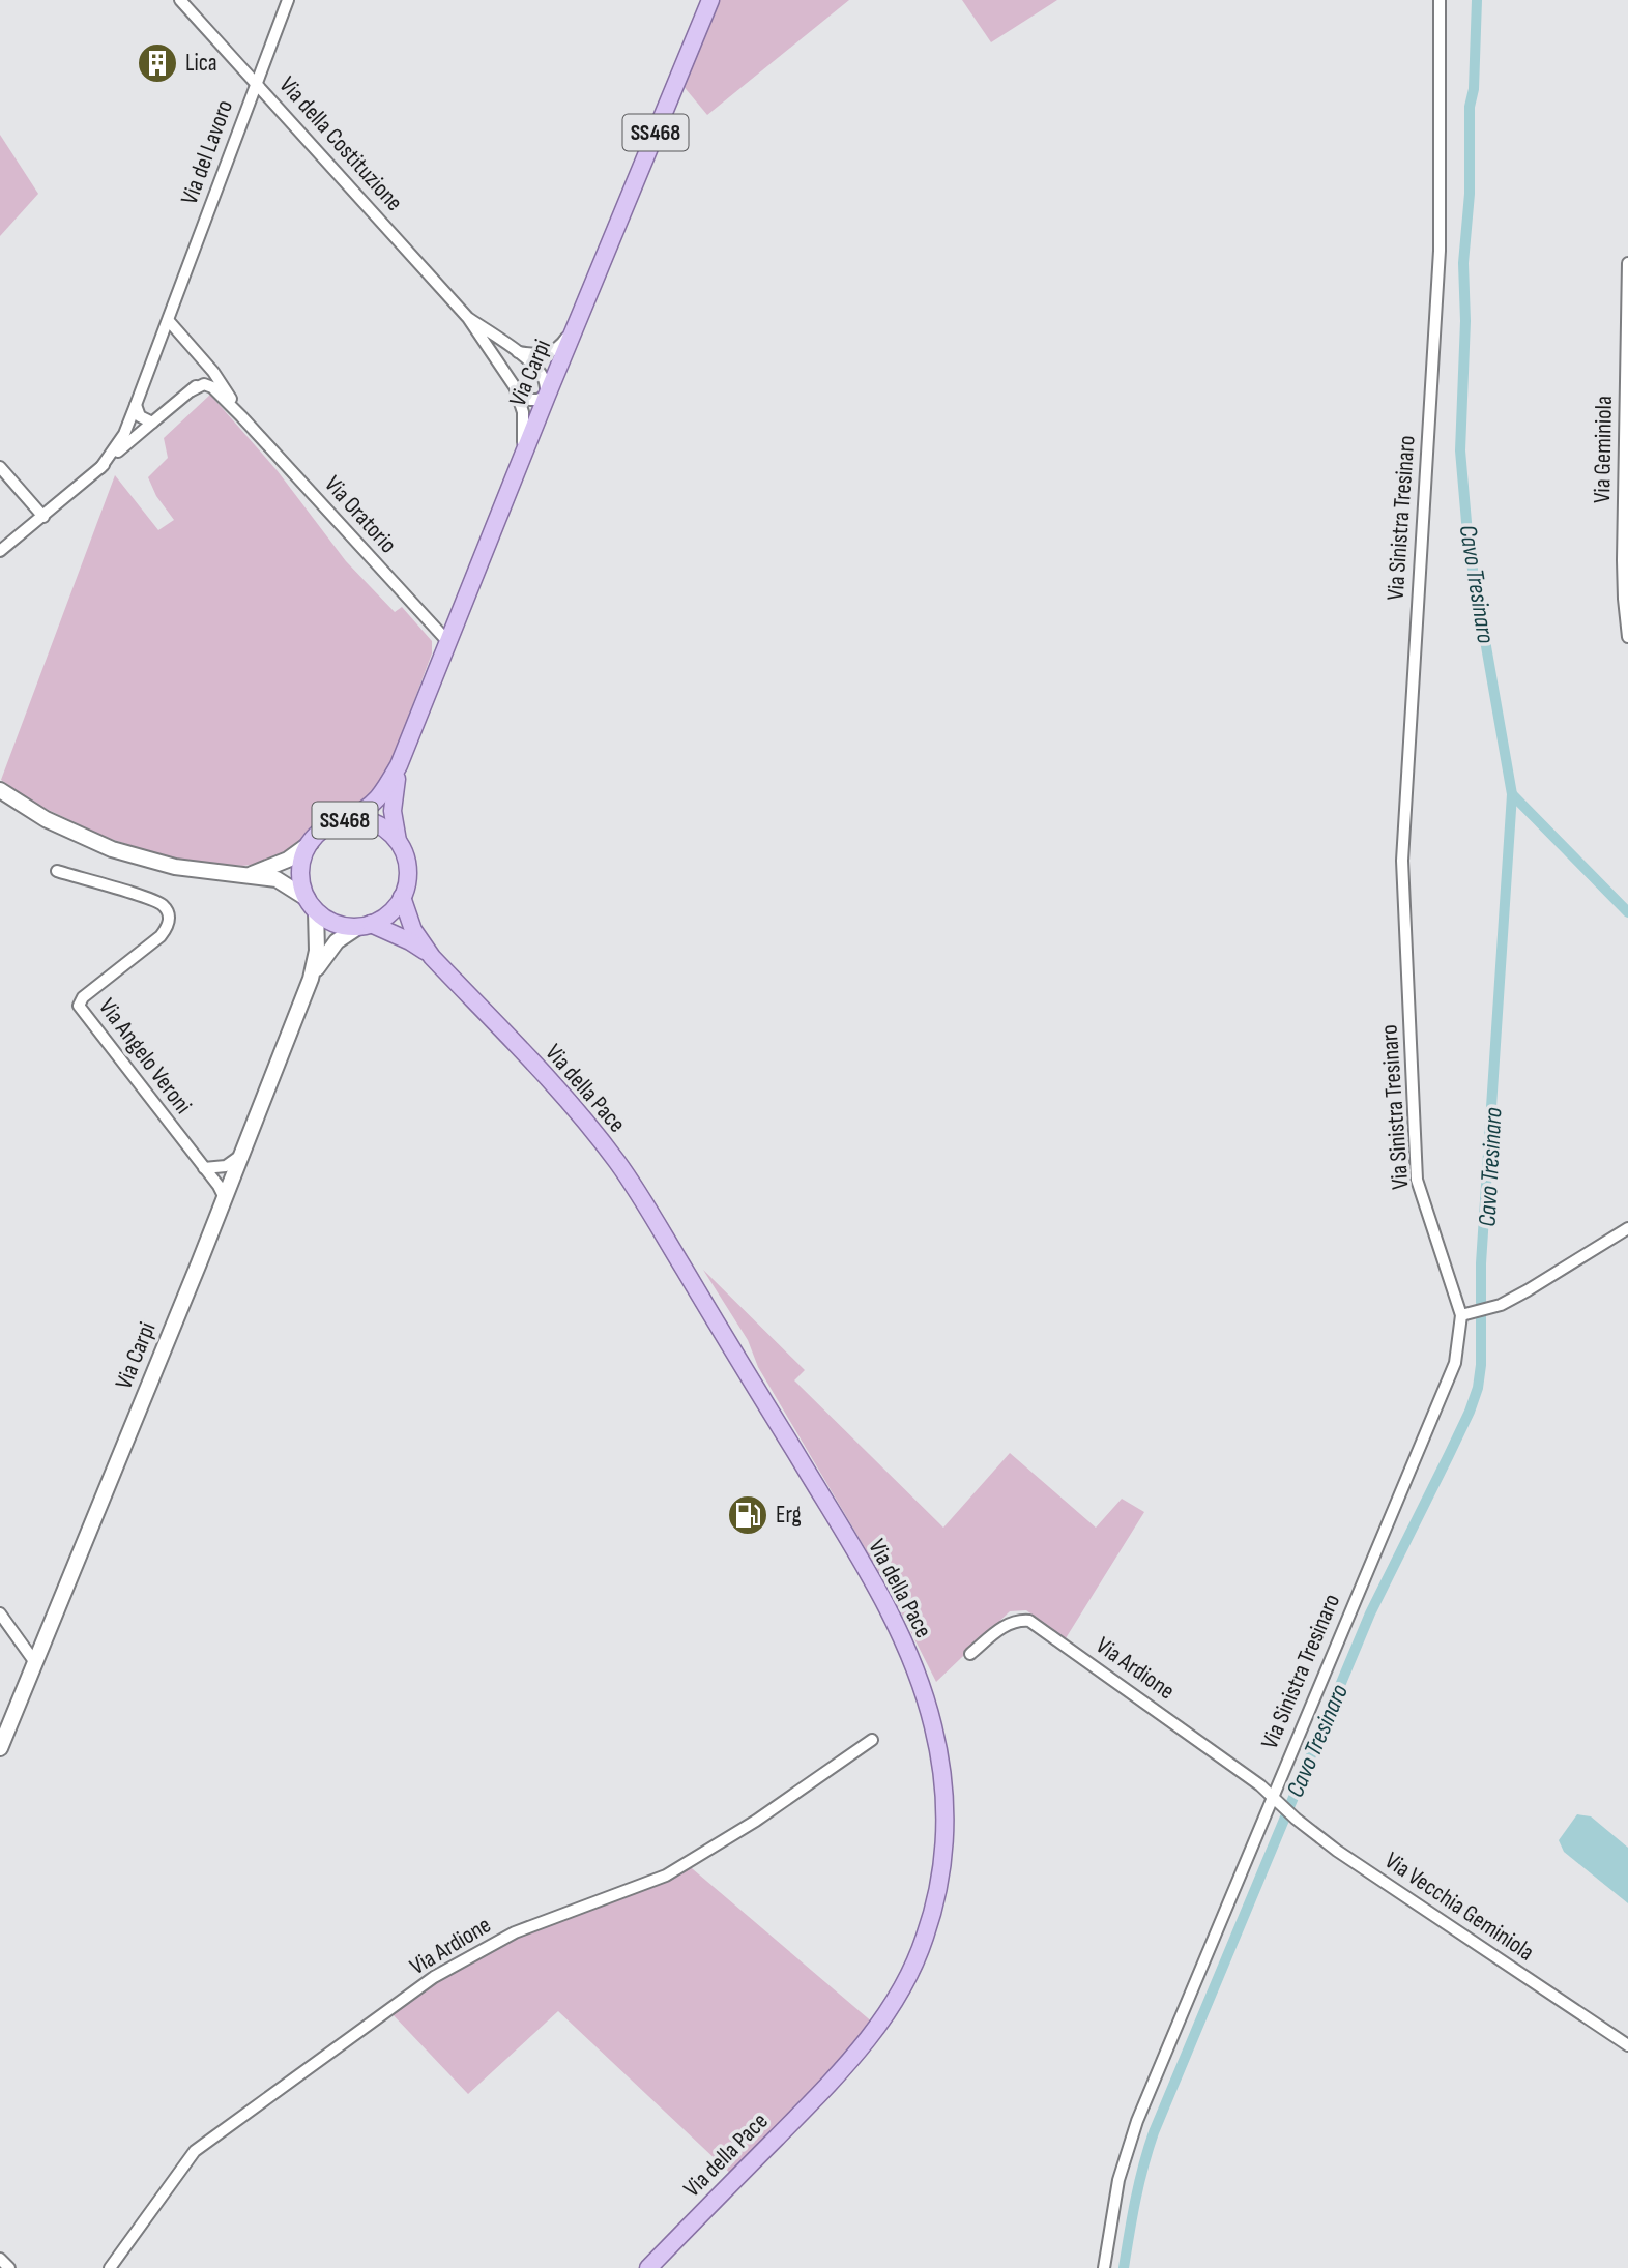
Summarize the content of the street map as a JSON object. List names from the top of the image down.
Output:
{
  "streets": {
    "main road": ["SS468", "Via Carpi", "Via della Pace"],
    "street": [
      "Via della Costituzione",
      "Via del Lavoro",
      "Via Geminiola",
      "Via Oratorio",
      "Via Sinistra Tresinaro",
      "Via Angelo Veroni",
      "Via Ardione",
      "Via Vecchia Geminiola"
    ]
  },
  "crossings": [
    ["SS468", "Via Carpi"],
    ["SS468", "Via della Pace"],
    ["Via della Costituzione", "Via del Lavoro"],
    ["Via della Costituzione", "Via Carpi"],
    ["Via del Lavoro", "Via Oratorio"],
    ["Via Carpi", "Via Oratorio"],
    ["Via Carpi", "Via Angelo Veroni"],
    ["Via Carpi", "Via della Pace"],
    ["Via Sinistra Tresinaro", "Via Ardione"],
    ["Via Sinistra Tresinaro", "Via Vecchia Geminiola"],
    ["Via Ardione", "Via Vecchia Geminiola"]
  ],
  "water": ["Cavo Tresinaro"],
  "places": {
    "building": ["Lica"],
    "fuel station": ["Erg"]
  }
}
